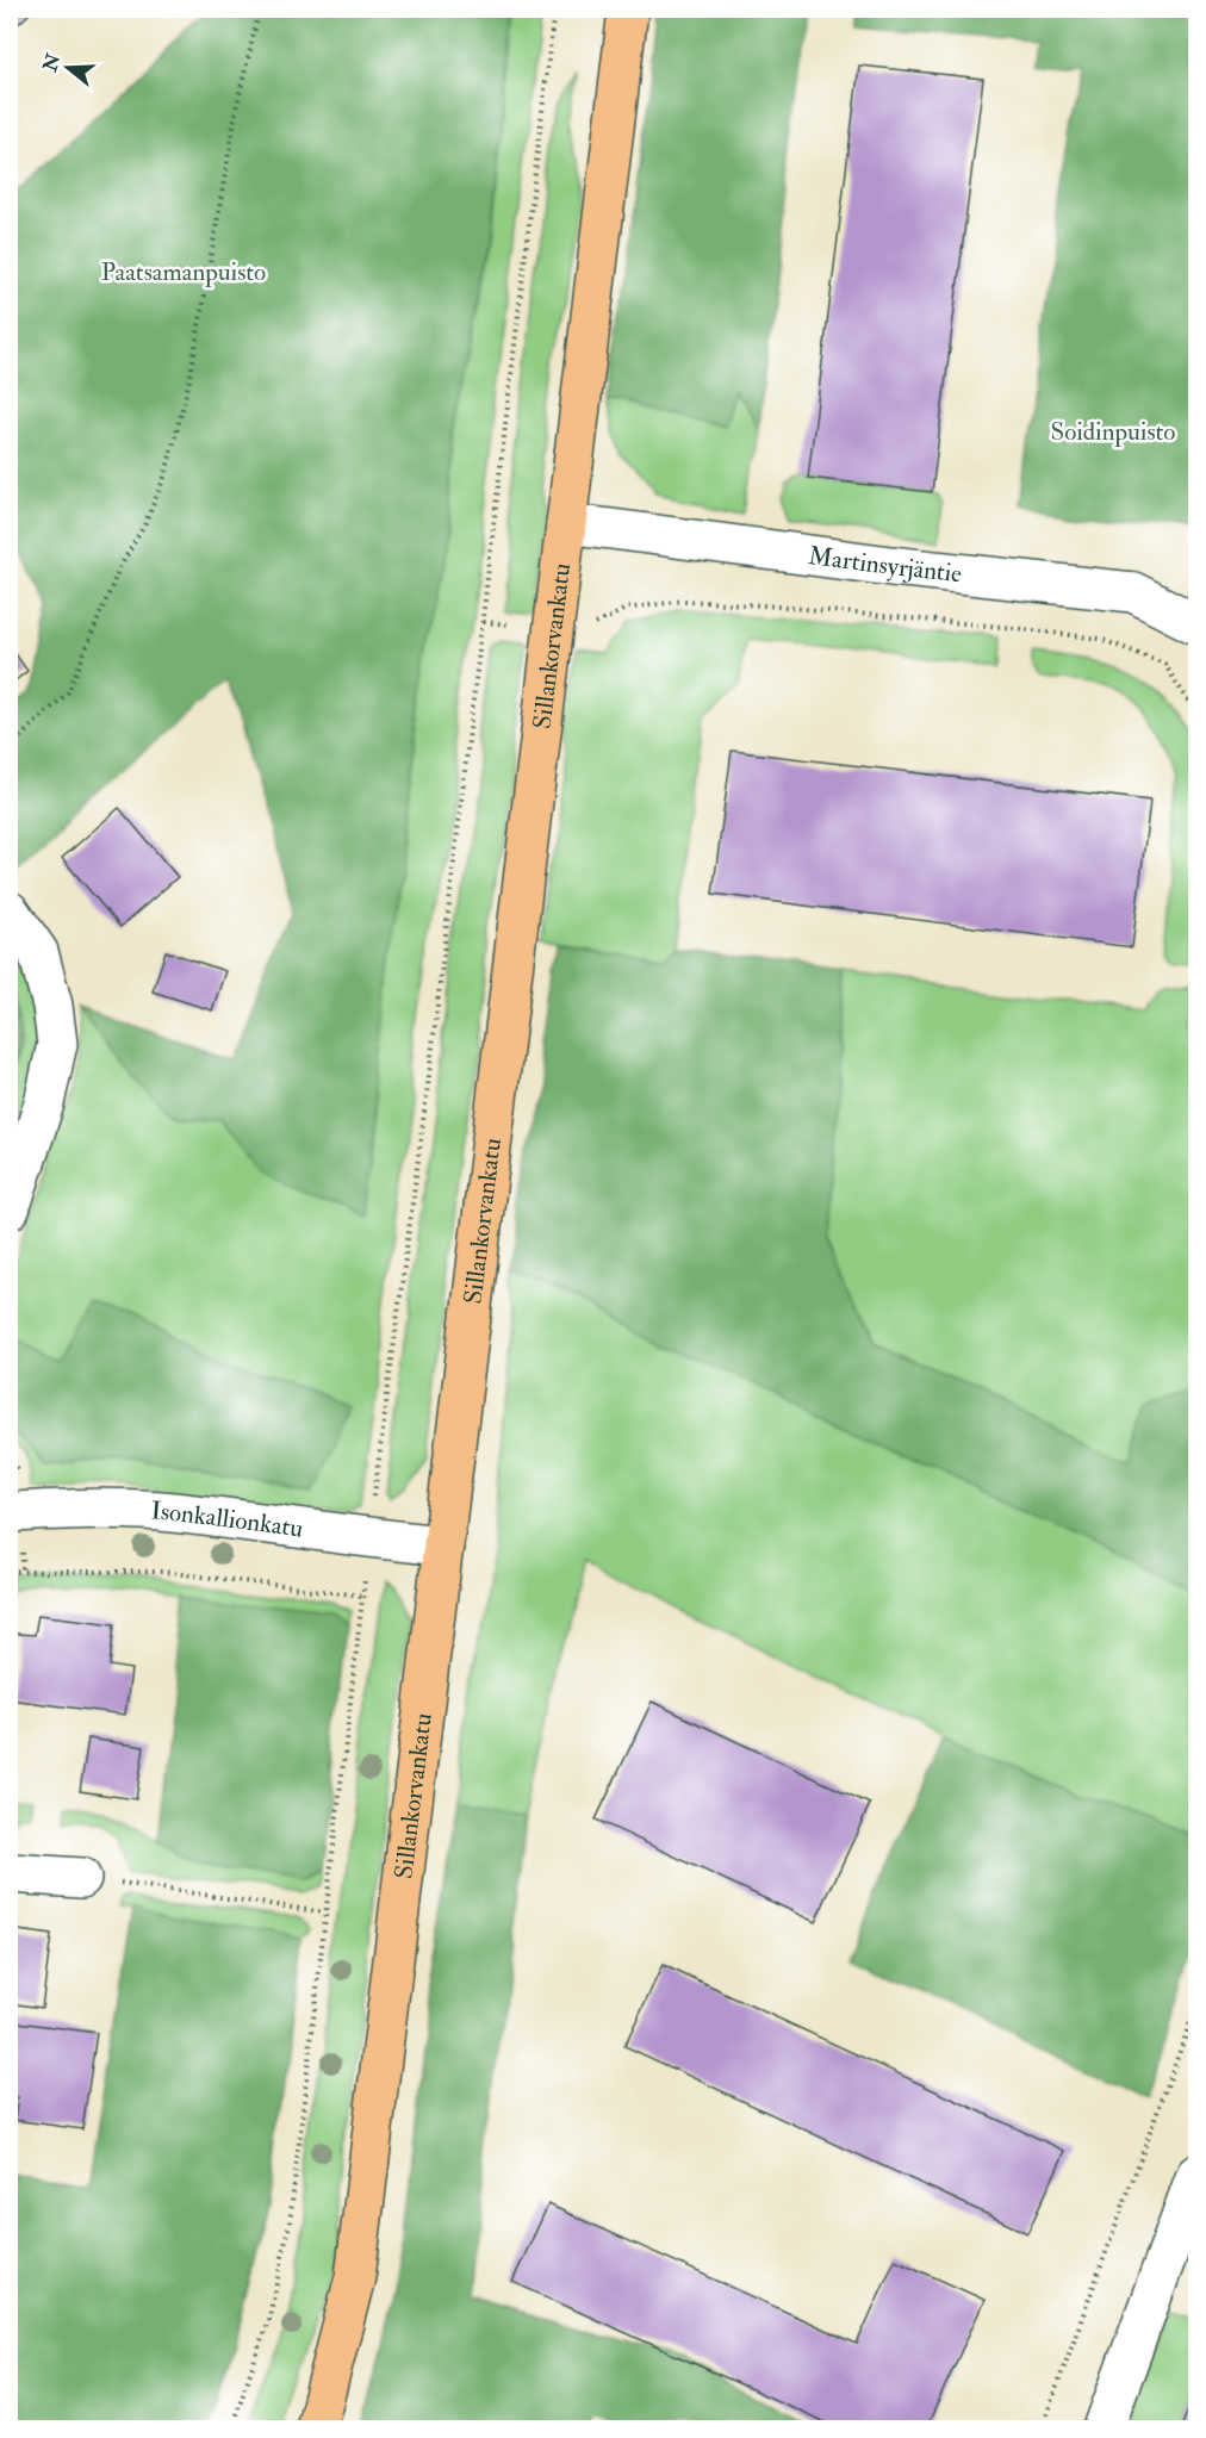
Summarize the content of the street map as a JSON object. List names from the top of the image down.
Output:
{
  "streets": {
    "main road": ["Sillankorvankatu"],
    "street": ["Martinsyrjäntie", "Isonkallionkatu"]
  },
  "crossings": [
    ["Martinsyrjäntie", "Sillankorvankatu"],
    ["Sillankorvankatu", "Isonkallionkatu"]
  ],
  "parks": ["Paatsamanpuisto", "Soidinpuisto"],
  "north": "left"
}
